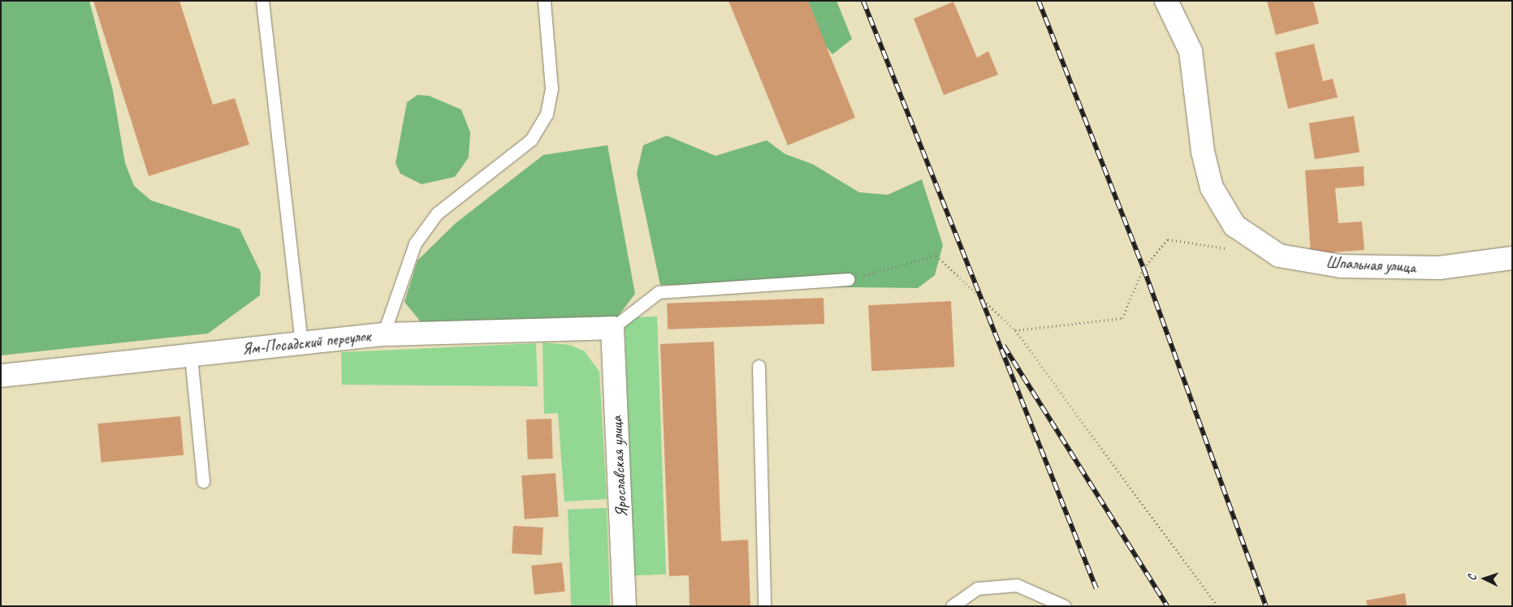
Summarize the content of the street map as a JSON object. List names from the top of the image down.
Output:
{
  "streets": {
    "street": ["Шпальная улица", "Ям-Посадский переулок", "Ярославская улица"]
  },
  "crossings": [
    ["Ям-Посадский переулок", "Ярославская улица"]
  ],
  "north": "left"
}
